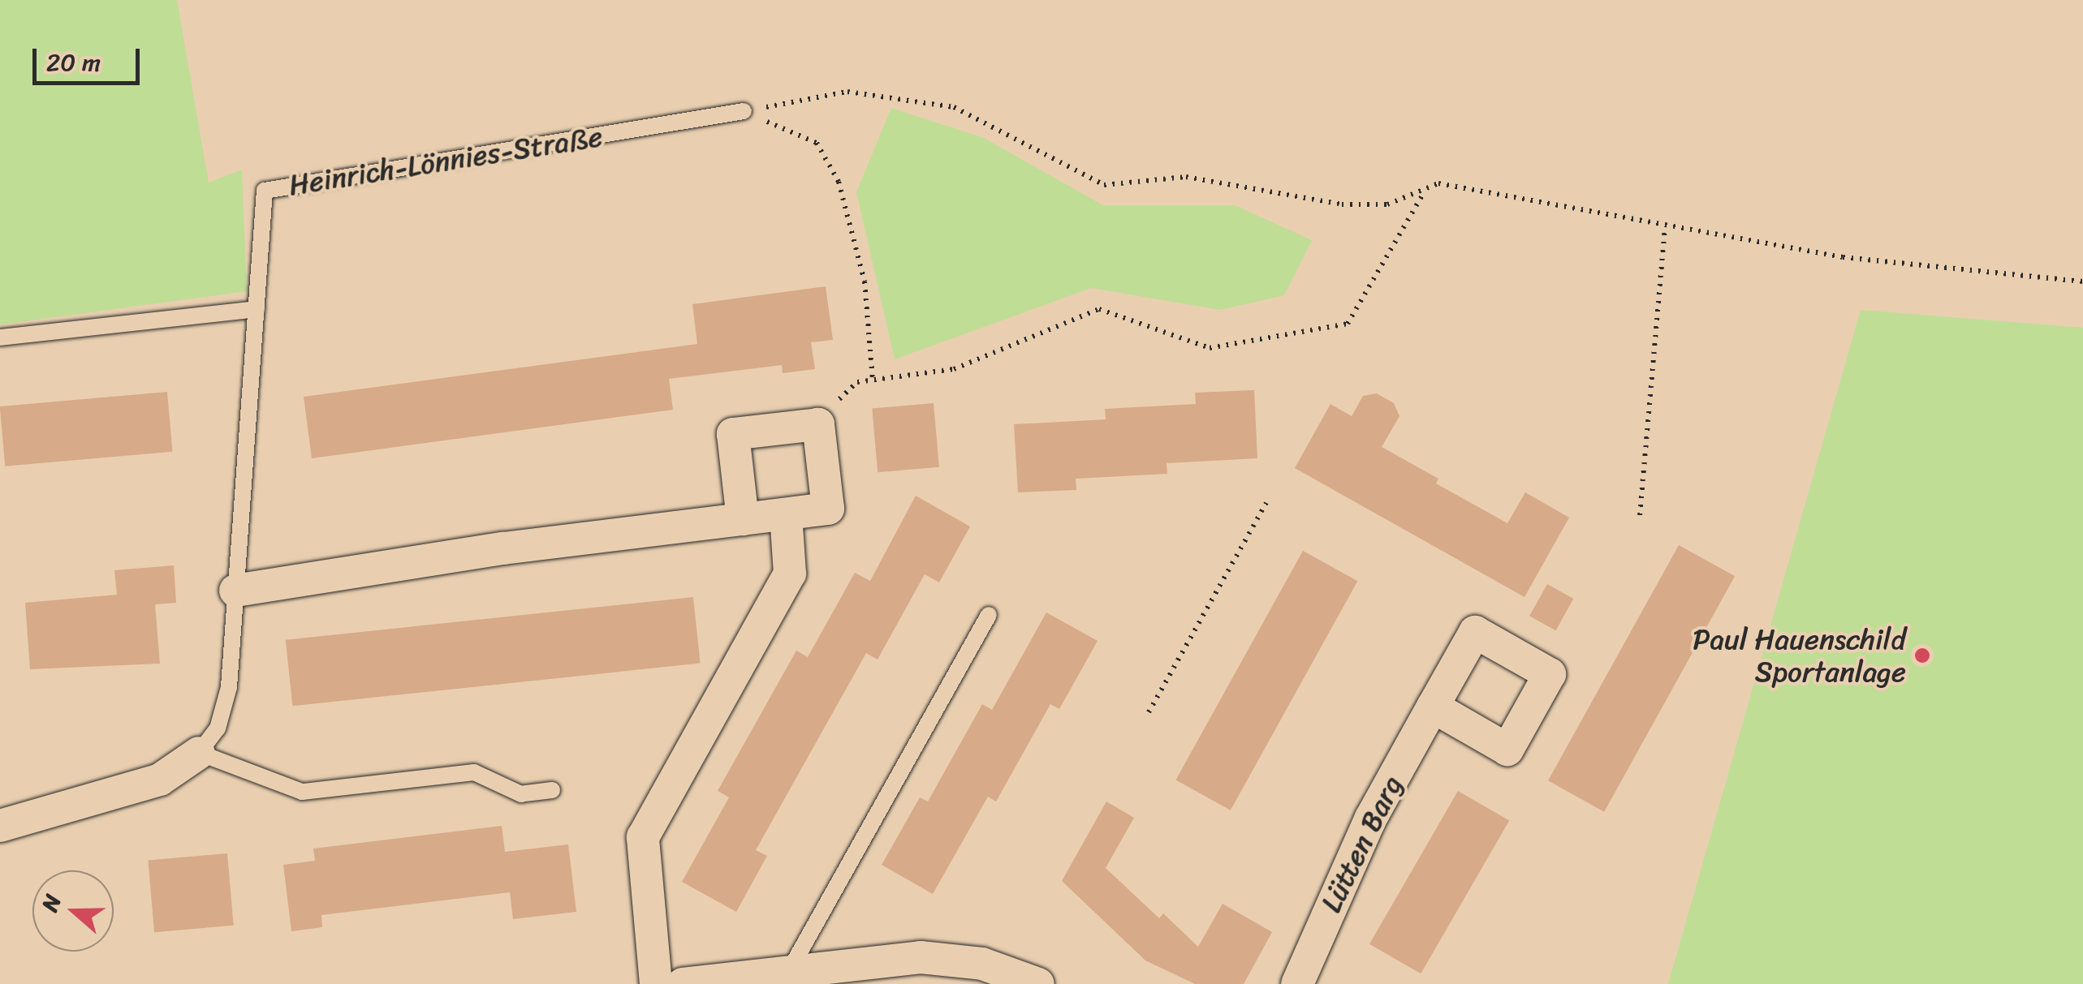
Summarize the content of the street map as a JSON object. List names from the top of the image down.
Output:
{
  "streets": {
    "street": ["Heinrich-Lönnies-Straße", "Lütten Barg"]
  },
  "places": ["Paul Hauenschild Sportanlage"],
  "scale_bar": "20 m",
  "north": "left"
}
